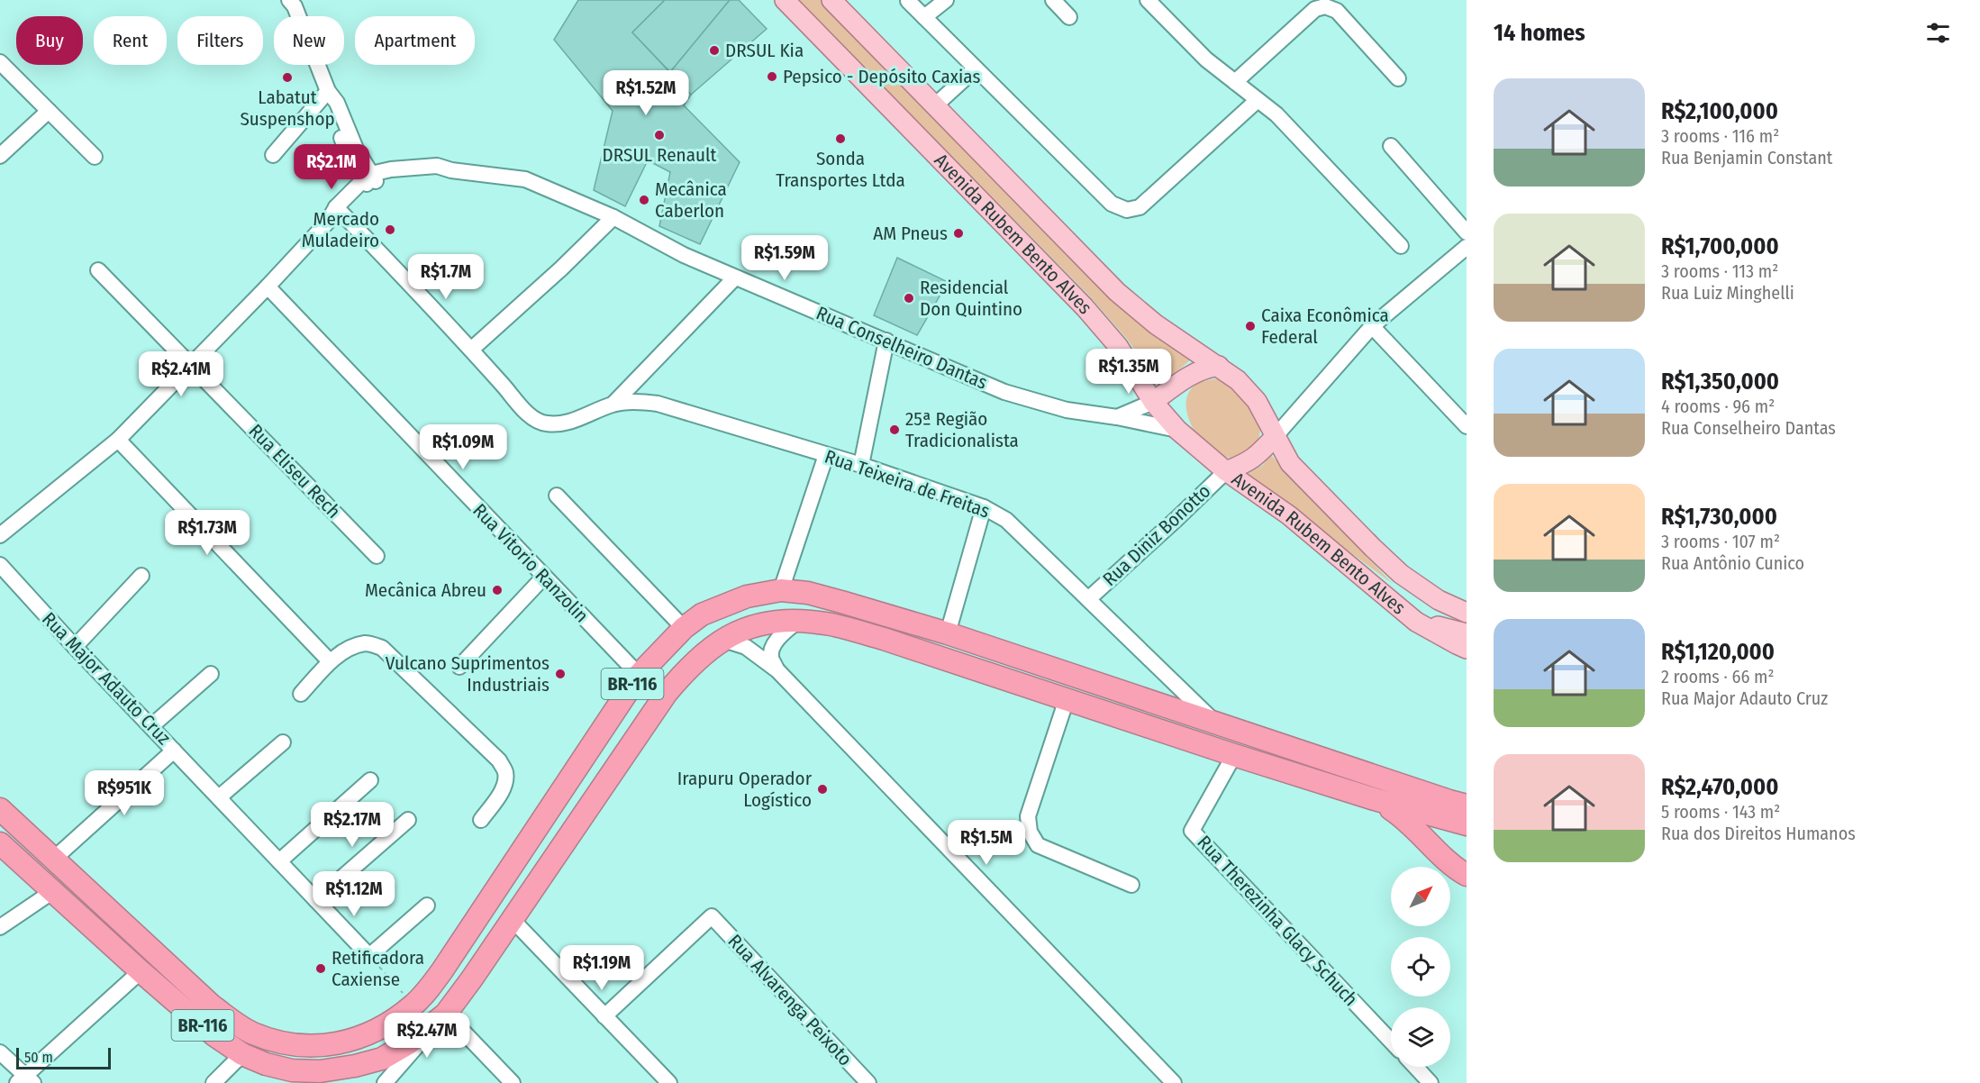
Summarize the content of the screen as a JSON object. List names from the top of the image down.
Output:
{
  "streets": {
    "highway": ["BR-116"],
    "main road": ["Avenida Rubem Bento Alves"],
    "street": [
      "Rua Conselheiro Dantas",
      "Rua Eliseu Rech",
      "Rua Teixeira de Freitas",
      "Rua Diniz Bonotto",
      "Rua Vitorio Ranzolin",
      "Rua Major Adauto Cruz",
      "Rua Therezinha Glacy Schuch",
      "Rua Alvarenga Peixoto"
    ]
  },
  "crossings": [
    ["Avenida Rubem Bento Alves", "Rua Conselheiro Dantas"],
    ["Avenida Rubem Bento Alves", "Rua Diniz Bonotto"],
    ["Rua Teixeira de Freitas", "Rua Diniz Bonotto"],
    ["Rua Teixeira de Freitas", "BR-116"],
    ["Rua Vitorio Ranzolin", "BR-116"],
    ["BR-116", "Rua Therezinha Glacy Schuch"]
  ],
  "places": [
    "DRSUL Kia",
    "Pepsico - Depósito Caxias",
    "Labatut Suspenshop",
    "DRSUL Renault",
    "Sonda Transportes Ltda",
    "Mecânica Caberlon",
    "Mercado Muladeiro",
    "AM Pneus",
    "Residencial Don Quintino",
    "Caixa Econômica Federal",
    "25ª Região Tradicionalista",
    "Mecânica Abreu",
    "Vulcano Suprimentos Industriais",
    "Irapuru Operador Logístico",
    "Retificadora Caxiense"
  ],
  "scale_bar": "50 m",
  "north": "top right",
  "page": {
    "heading": "14 homes",
    "chip": [
      "Buy",
      "Rent",
      "Filters",
      "New",
      "Apartment"
    ],
    "list": [
      {
        "name": "R$2,100,000",
        "note": "3 rooms · 116 m² · Rua Benjamin Constant"
      },
      {
        "name": "R$1,700,000",
        "note": "3 rooms · 113 m² · Rua Luiz Minghelli"
      },
      {
        "name": "R$1,350,000",
        "note": "4 rooms · 96 m² · Rua Conselheiro Dantas"
      },
      {
        "name": "R$1,730,000",
        "note": "3 rooms · 107 m² · Rua Antônio Cunico"
      },
      {
        "name": "R$1,120,000",
        "note": "2 rooms · 66 m² · Rua Major Adauto Cruz"
      },
      {
        "name": "R$2,470,000",
        "note": "5 rooms · 143 m² · Rua dos Direitos Humanos"
      }
    ],
    "price": [
      "R$1.52M",
      "R$2.1M",
      "R$1.59M",
      "R$1.7M",
      "R$1.35M",
      "R$2.41M",
      "R$1.09M",
      "R$1.73M",
      "R$951K",
      "R$2.17M",
      "R$1.5M",
      "R$1.12M",
      "R$1.19M",
      "R$2.47M"
    ],
    "scale": "50 m"
  }
}
